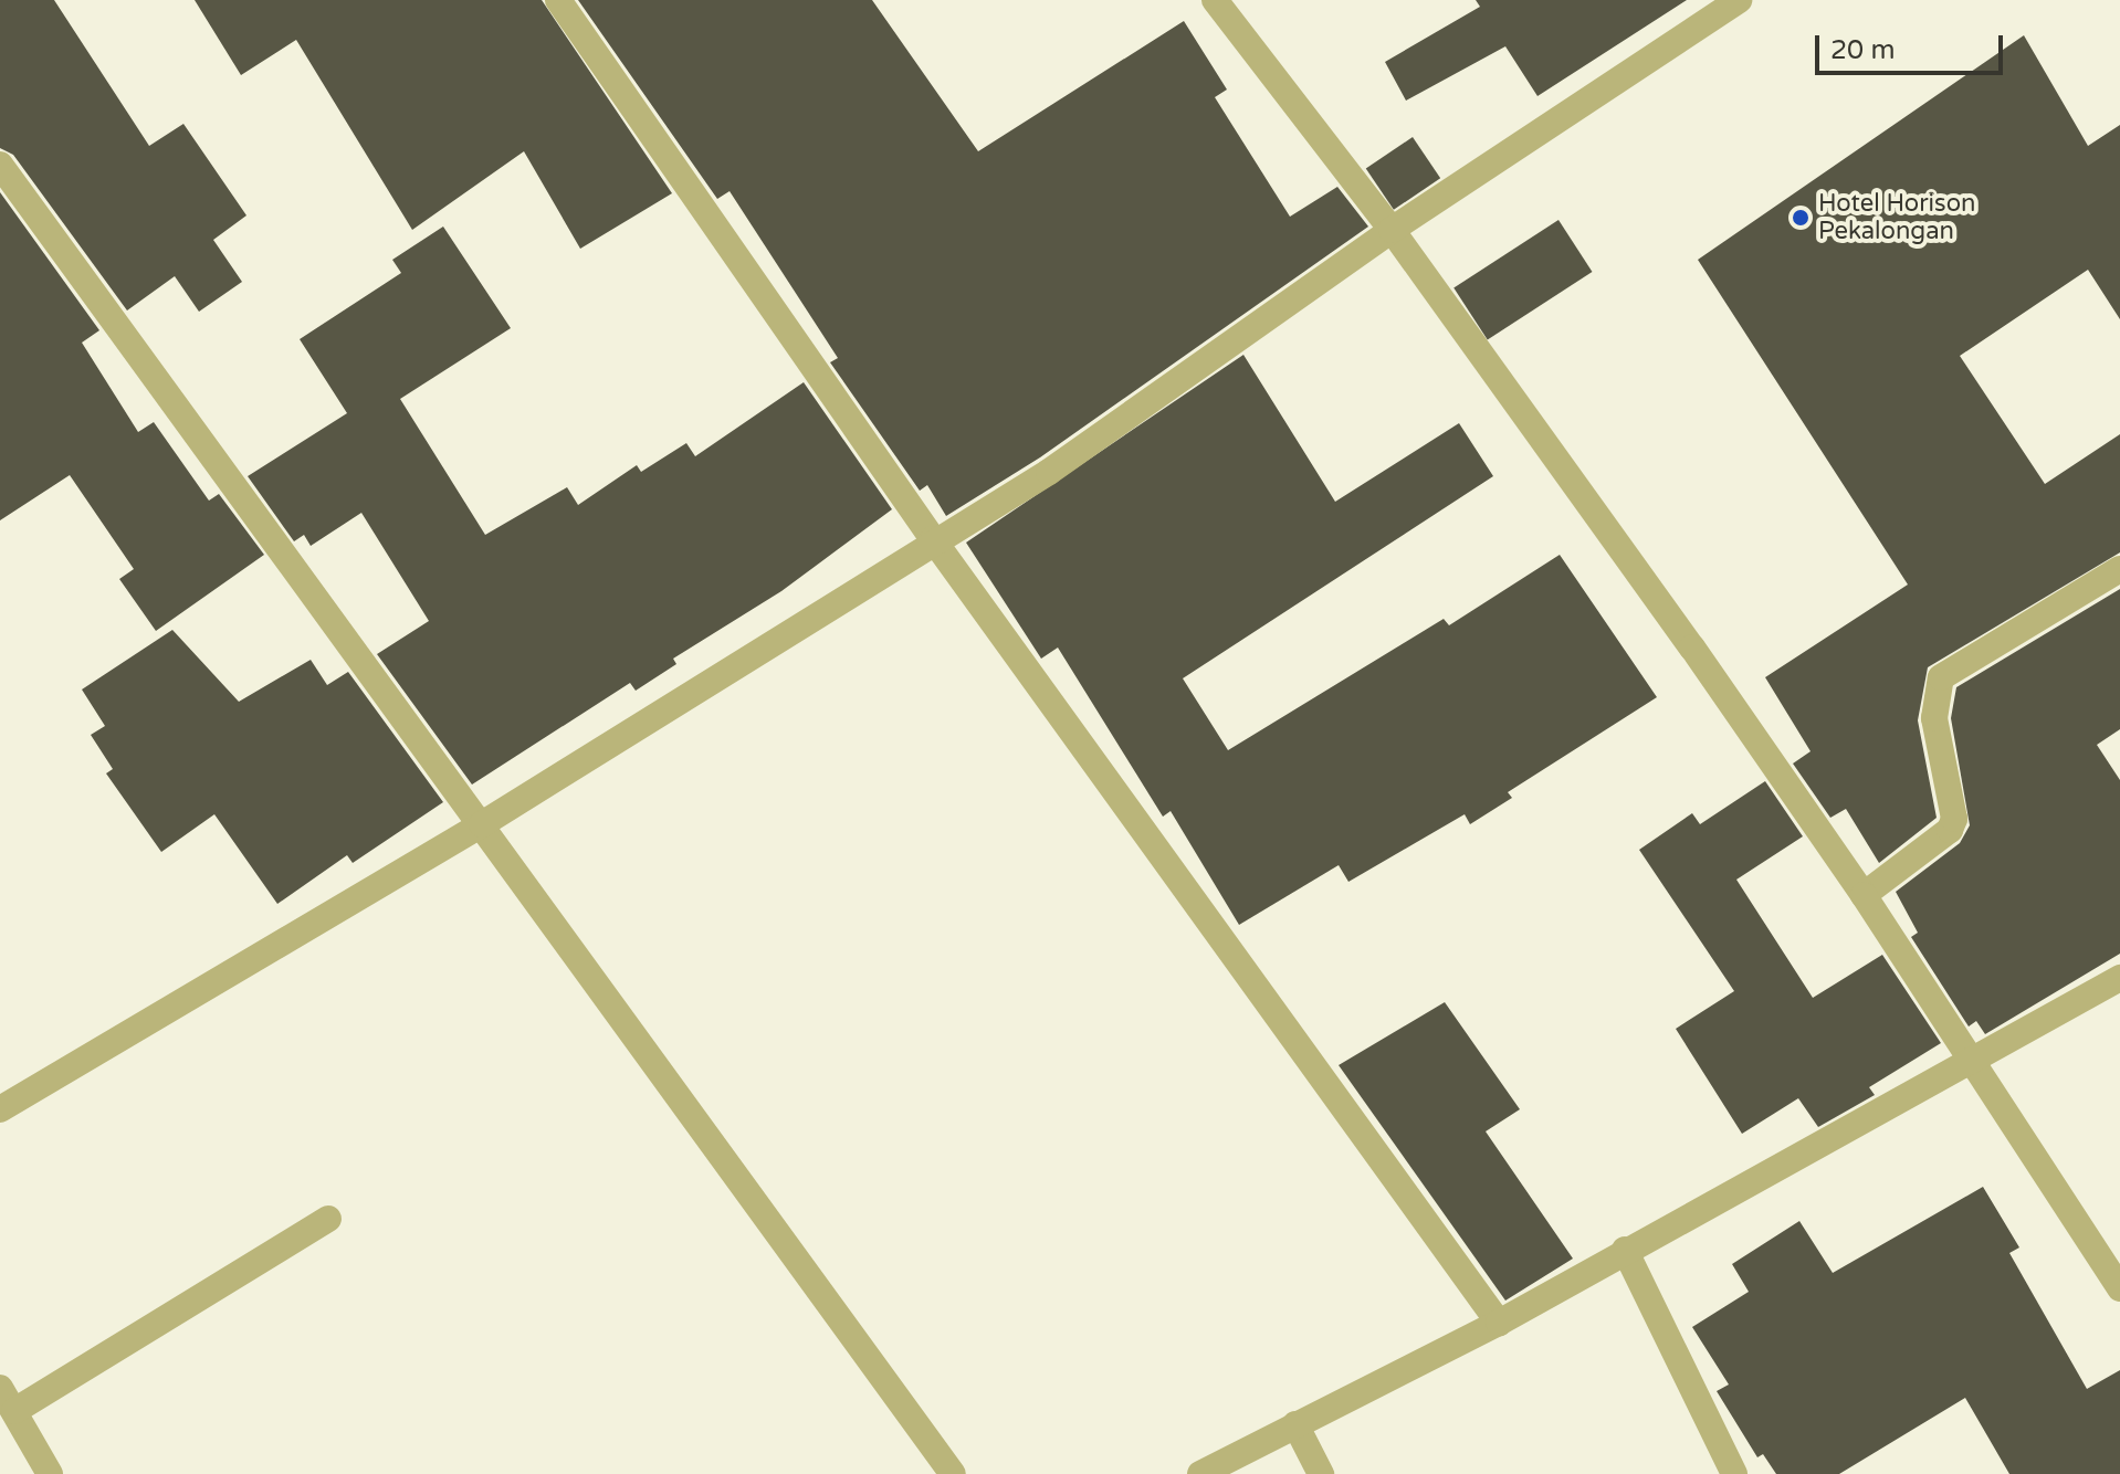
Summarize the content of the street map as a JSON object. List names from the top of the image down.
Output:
{
  "places": ["Hotel Horison Pekalongan"],
  "scale_bar": "20 m"
}
